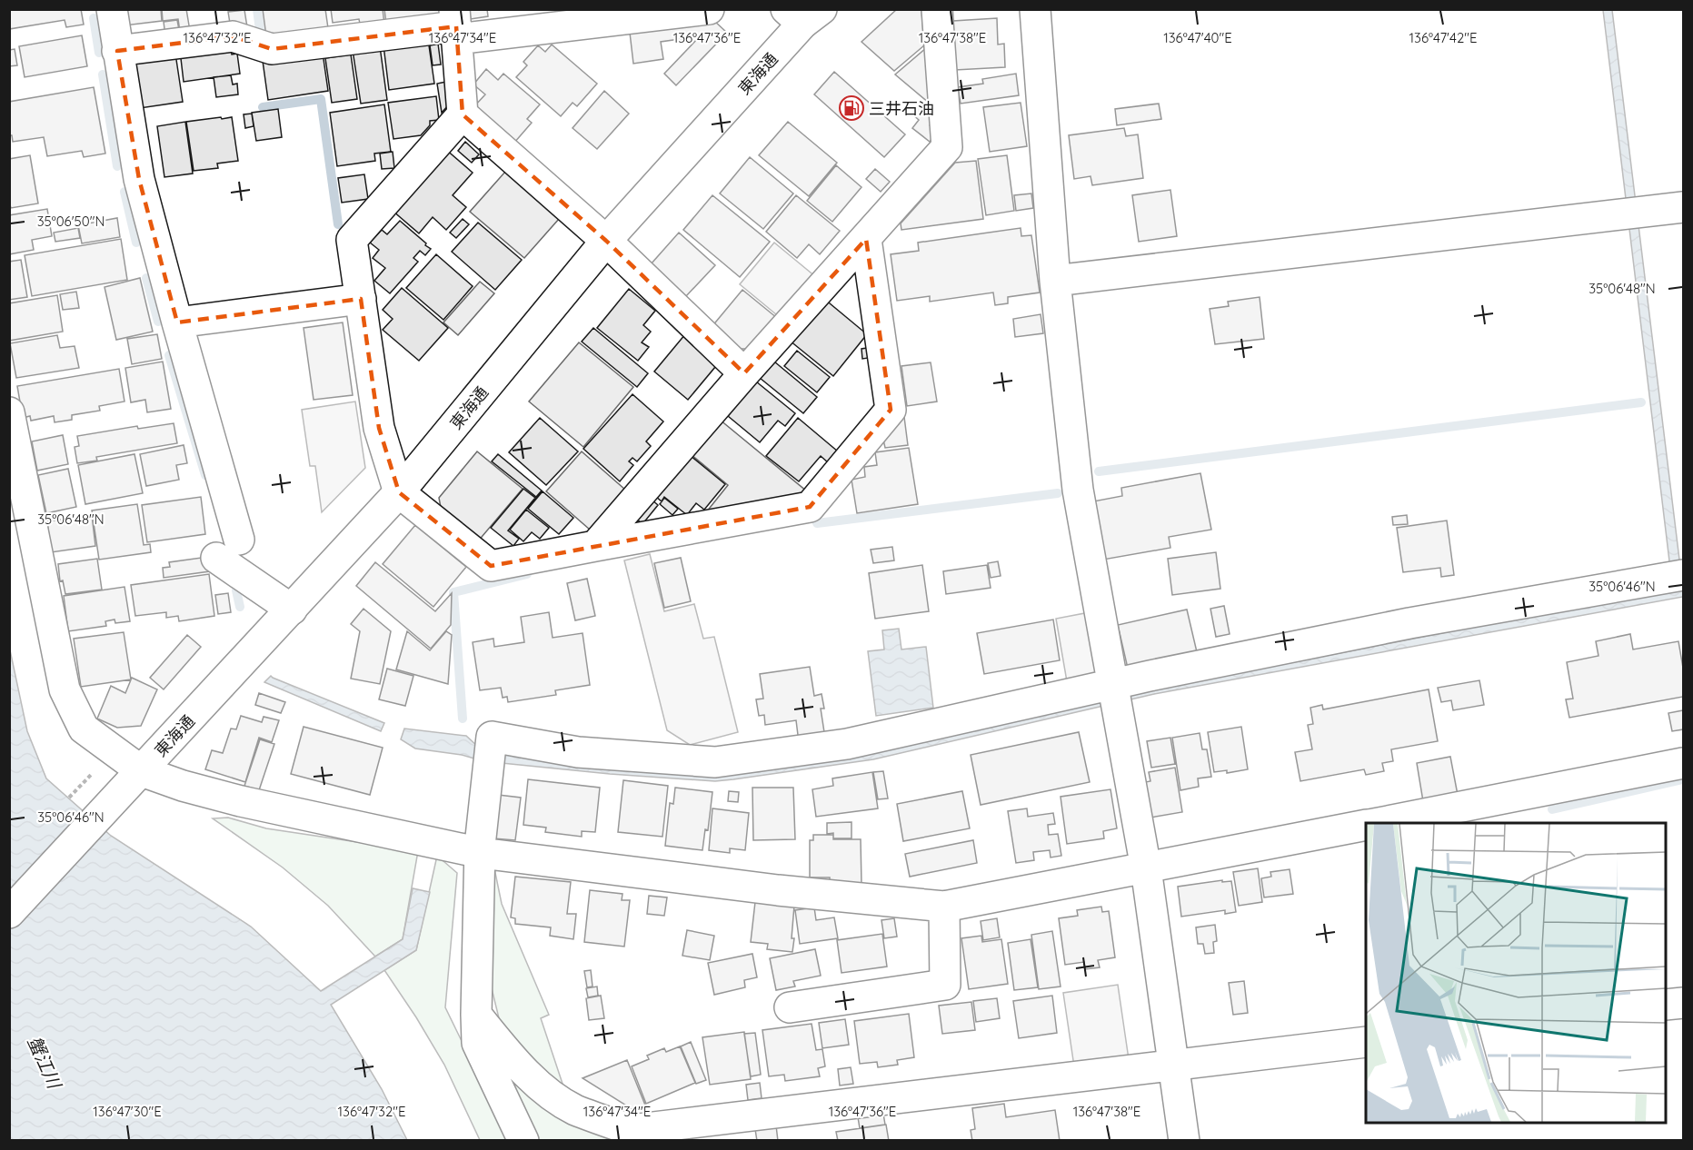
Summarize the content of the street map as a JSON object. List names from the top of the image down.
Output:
{
  "streets": {
    "street": ["東海通"]
  },
  "water": ["蟹江川"],
  "places": {
    "fuel station": ["三井石油"]
  },
  "coordinates": [
    "136°47'32\"E",
    "136°47'34\"E",
    "136°47'36\"E",
    "136°47'38\"E",
    "136°47'40\"E",
    "136°47'42\"E",
    "35°06'50\"N",
    "35°06'48\"N",
    "35°06'46\"N",
    "136°47'30\"E"
  ]
}
